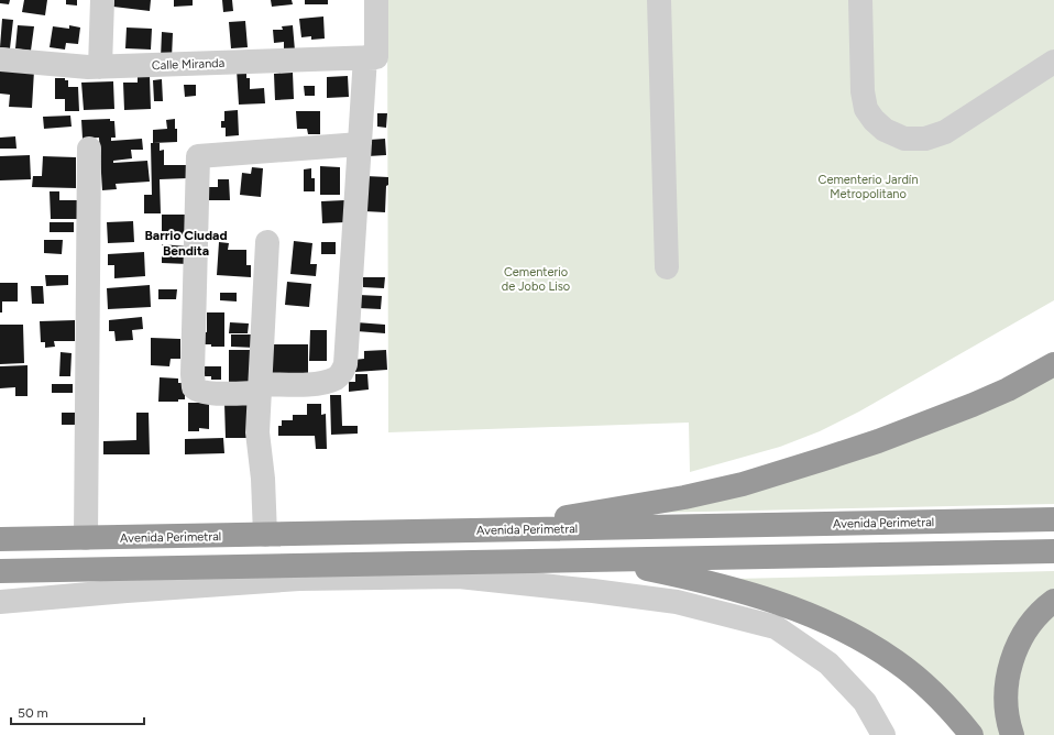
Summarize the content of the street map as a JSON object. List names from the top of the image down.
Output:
{
  "streets": {
    "highway": ["Avenida Perimetral"],
    "street": ["Calle Miranda"]
  },
  "districts": ["Barrio Ciudad Bendita"],
  "parks": ["Cementerio Jardín Metropolitano", "Cementerio de Jobo Liso"],
  "scale_bar": "50 m"
}
